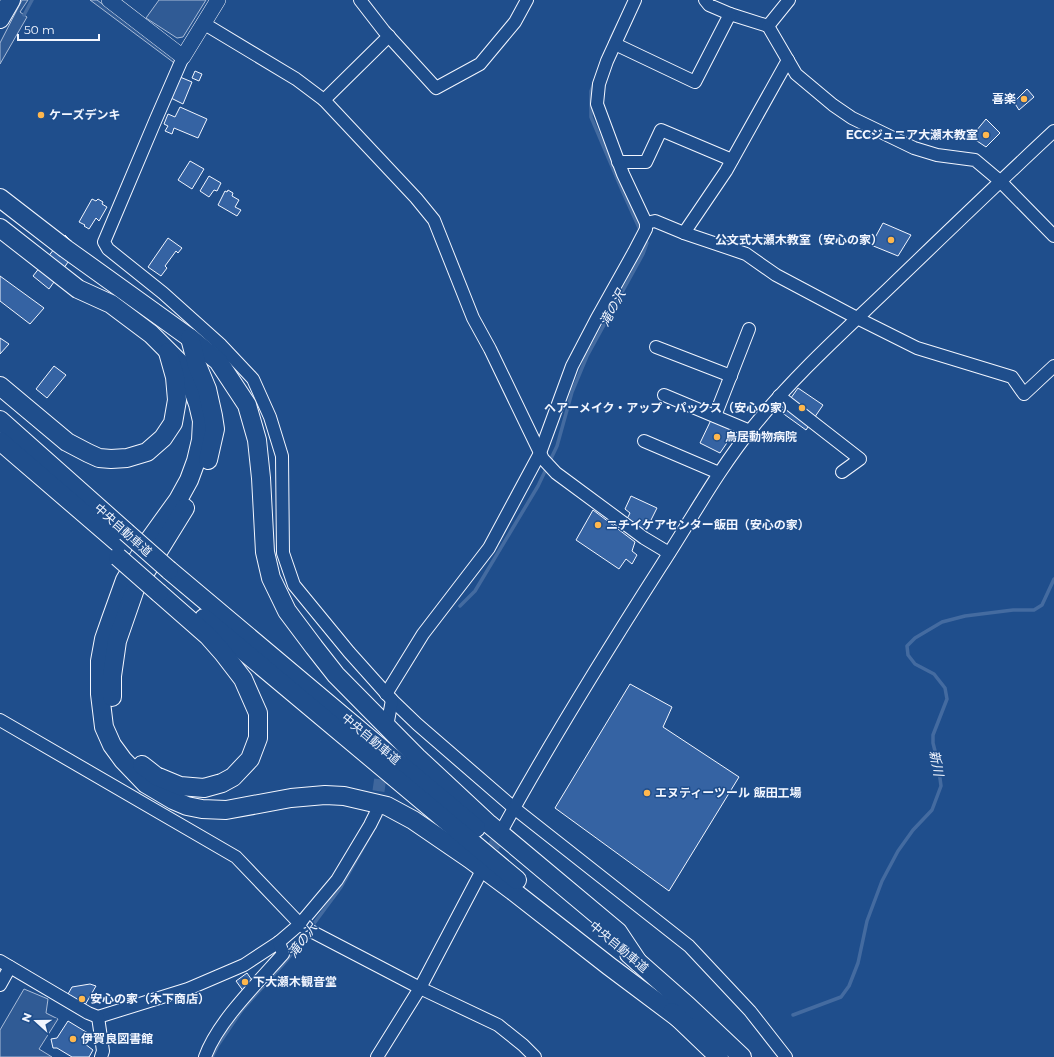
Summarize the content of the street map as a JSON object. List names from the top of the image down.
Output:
{
  "streets": {
    "highway": ["中央自動車道"]
  },
  "water": ["滝の沢", "新川"],
  "places": [
    "喜楽",
    "ケーズデンキ",
    "ECCジュニア大瀬木教室",
    "公文式大瀬木教室（安心の家）",
    "ヘアーメイク・アップ・パックス（安心の家）",
    "鳥居動物病院",
    "ニチイケアセンター飯田（安心の家）",
    "エヌティーツール 飯田工場",
    "下大瀬木観音堂",
    "安心の家（木下商店）",
    "伊賀良図書館"
  ],
  "scale_bar": "50 m",
  "north": "left"
}
